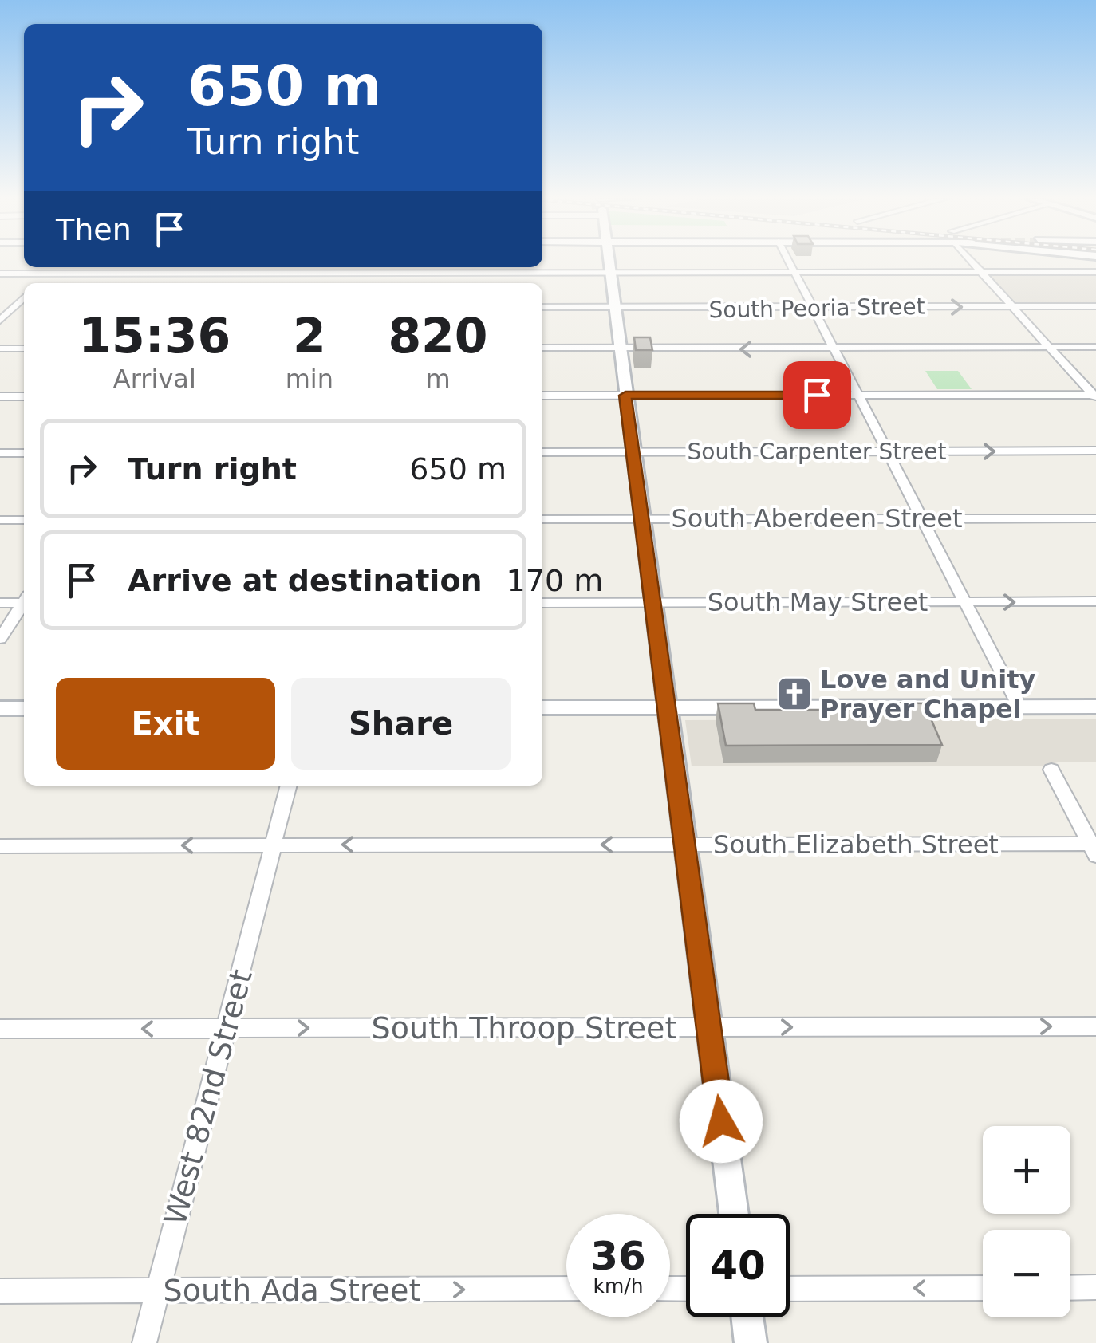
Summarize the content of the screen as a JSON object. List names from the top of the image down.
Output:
{
  "streets": {
    "street": [
      "South Peoria Street",
      "South Carpenter Street",
      "South Aberdeen Street",
      "South May Street",
      "South Elizabeth Street",
      "South Throop Street",
      "West 82nd Street",
      "South Ada Street"
    ]
  },
  "crossings": [
    ["South Elizabeth Street", "West 82nd Street"],
    ["South Throop Street", "West 82nd Street"],
    ["West 82nd Street", "South Ada Street"]
  ],
  "one_way": ["South Elizabeth Street", "South Ada Street"],
  "places": {
    "church": ["Love and Unity Prayer Chapel"]
  },
  "page": {
    "turn": ["650 m", "Turn right"],
    "then": "Then",
    "eta": [
      "15:36",
      "Arrival",
      "2",
      "min",
      "820",
      "m"
    ],
    "list": [
      {
        "name": "Turn right",
        "value": "650 m"
      },
      {
        "name": "Arrive at destination",
        "value": "170 m"
      }
    ],
    "buttons": ["Exit", "Share"],
    "map_buttons": ["+", "−"],
    "speed": "36 km/h",
    "limit": "40"
  }
}
